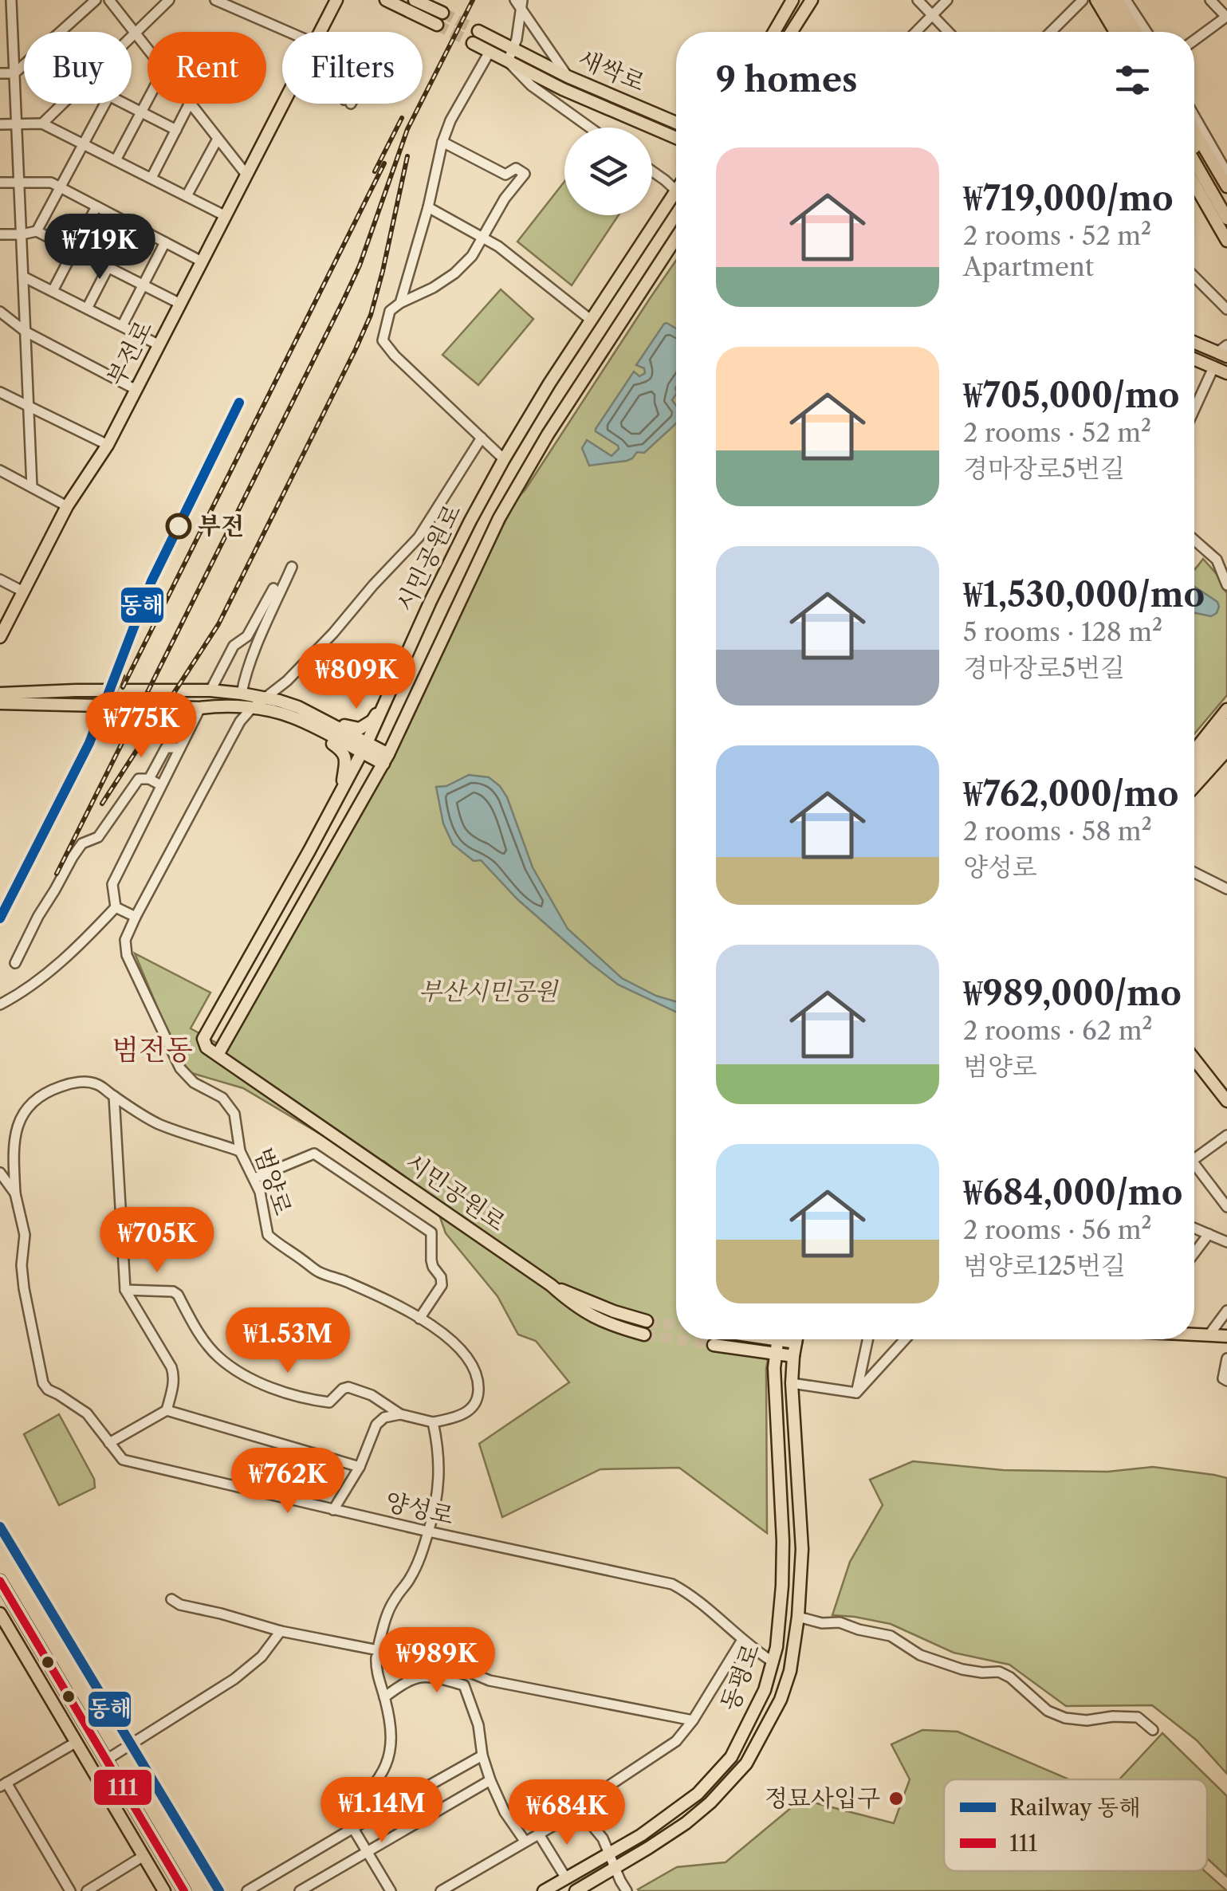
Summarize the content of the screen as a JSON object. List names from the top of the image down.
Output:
{
  "streets": {
    "main road": [
      "새싹로",
      "부전로",
      "시민공원로",
      "동평로"
    ],
    "street": ["범양로", "양성로"]
  },
  "crossings": [
    ["시민공원로", "범양로"],
    ["양성로", "동평로"]
  ],
  "districts": ["범전동"],
  "parks": ["부산시민공원"],
  "places": ["부전", "정묘사입구"],
  "lines": ["rail line 동해", "transit line 111"],
  "legend": ["Railway 동해", "111"],
  "page": {
    "chip": ["Buy", "Rent", "Filters"],
    "heading": "9 homes",
    "list": [
      {
        "name": "₩719,000/mo",
        "note": "2 rooms · 52 m² · Apartment"
      },
      {
        "name": "₩705,000/mo",
        "note": "2 rooms · 52 m² · 경마장로5번길"
      },
      {
        "name": "₩1,530,000/mo",
        "note": "5 rooms · 128 m² · 경마장로5번길"
      },
      {
        "name": "₩762,000/mo",
        "note": "2 rooms · 58 m² · 양성로"
      },
      {
        "name": "₩989,000/mo",
        "note": "2 rooms · 62 m² · 범양로"
      },
      {
        "name": "₩684,000/mo",
        "note": "2 rooms · 56 m² · 범양로125번길"
      }
    ],
    "price": [
      "₩719K",
      "₩809K",
      "₩775K",
      "₩705K",
      "₩1.53M",
      "₩762K",
      "₩989K",
      "₩1.14M",
      "₩684K"
    ]
  }
}
